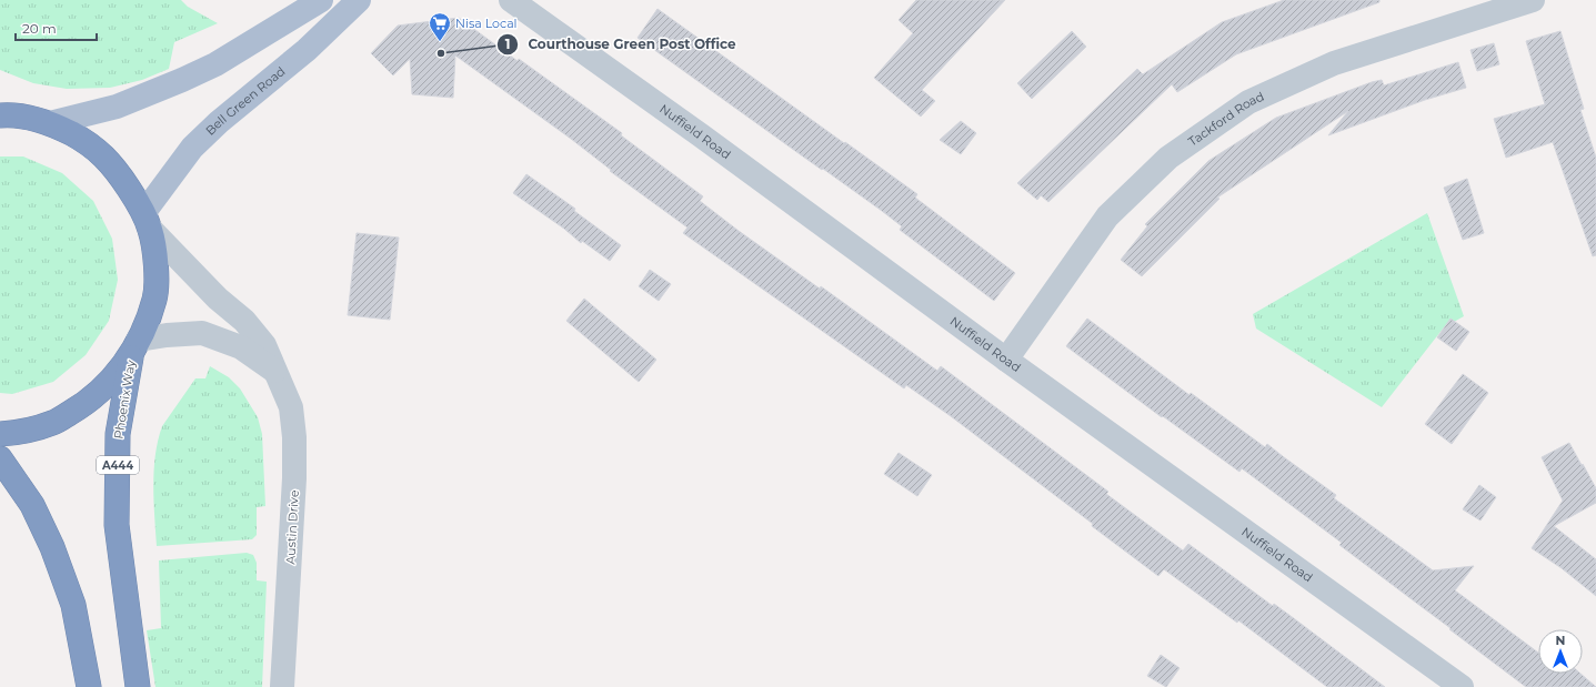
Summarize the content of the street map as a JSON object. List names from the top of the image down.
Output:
{
  "streets": {
    "highway": ["Phoenix Way", "A444"],
    "main road": ["Bell Green Road"],
    "street": ["Tackford Road", "Nuffield Road", "Austin Drive"]
  },
  "crossings": [
    ["Bell Green Road", "Austin Drive"],
    ["Tackford Road", "Nuffield Road"]
  ],
  "places": {
    "supermarket": ["Nisa Local"],
    "other": ["Courthouse Green Post Office"]
  },
  "scale_bar": "20 m",
  "north": "top"
}
